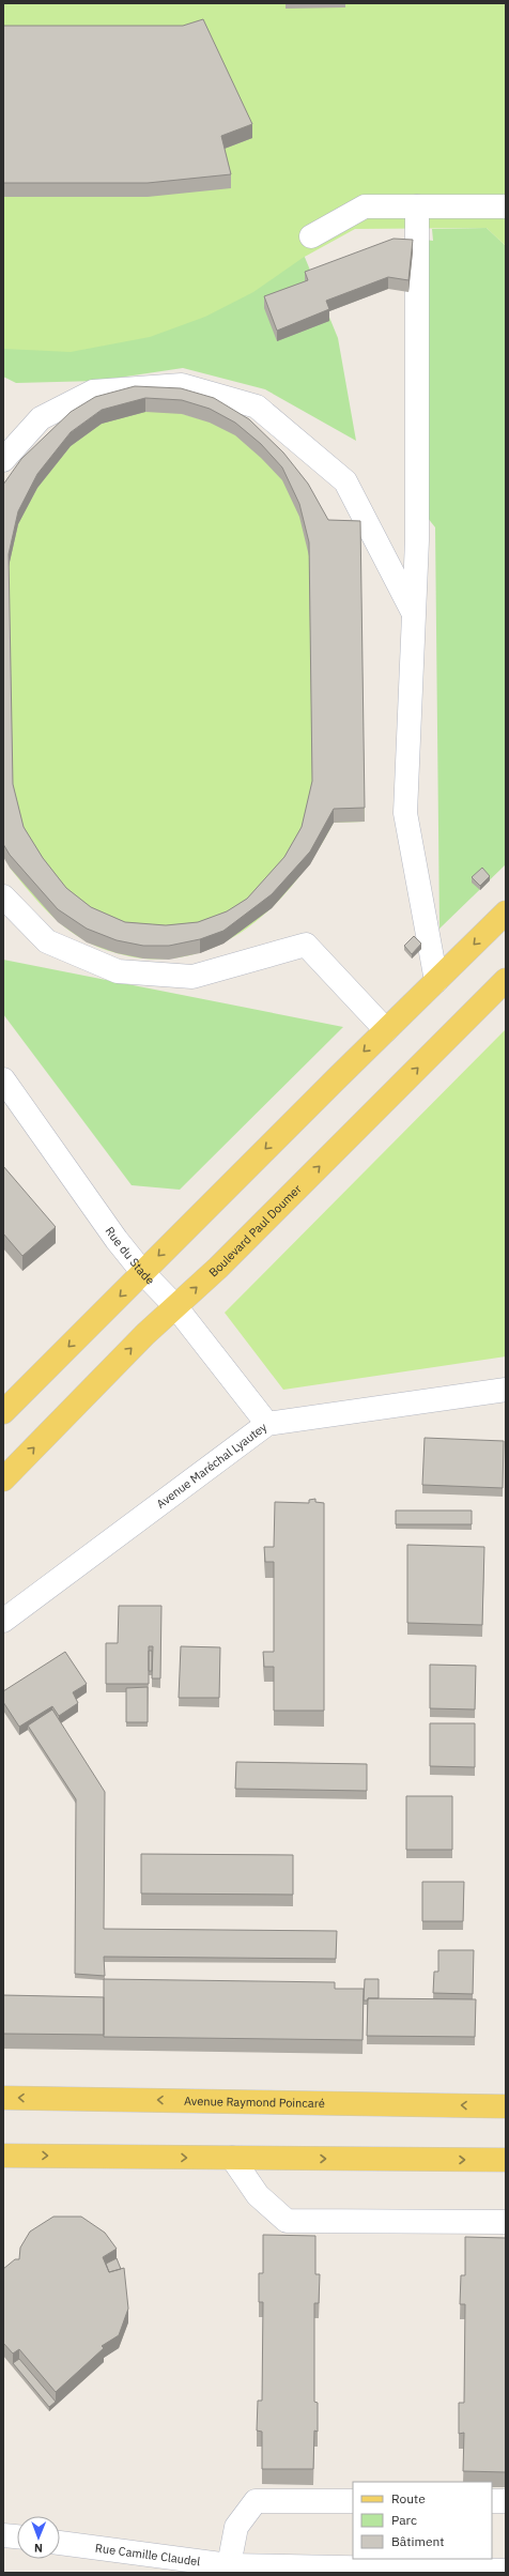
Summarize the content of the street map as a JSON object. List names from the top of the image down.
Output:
{
  "streets": {
    "main road": ["Boulevard Paul Doumer", "Avenue Raymond Poincaré"],
    "street": ["Rue du Stade", "Avenue Maréchal Lyautey", "Rue Camille Claudel"]
  },
  "crossings": [
    ["Boulevard Paul Doumer", "Rue du Stade"],
    ["Rue du Stade", "Avenue Maréchal Lyautey"]
  ],
  "legend": ["Route", "Parc", "Bâtiment"],
  "north": "bottom"
}
